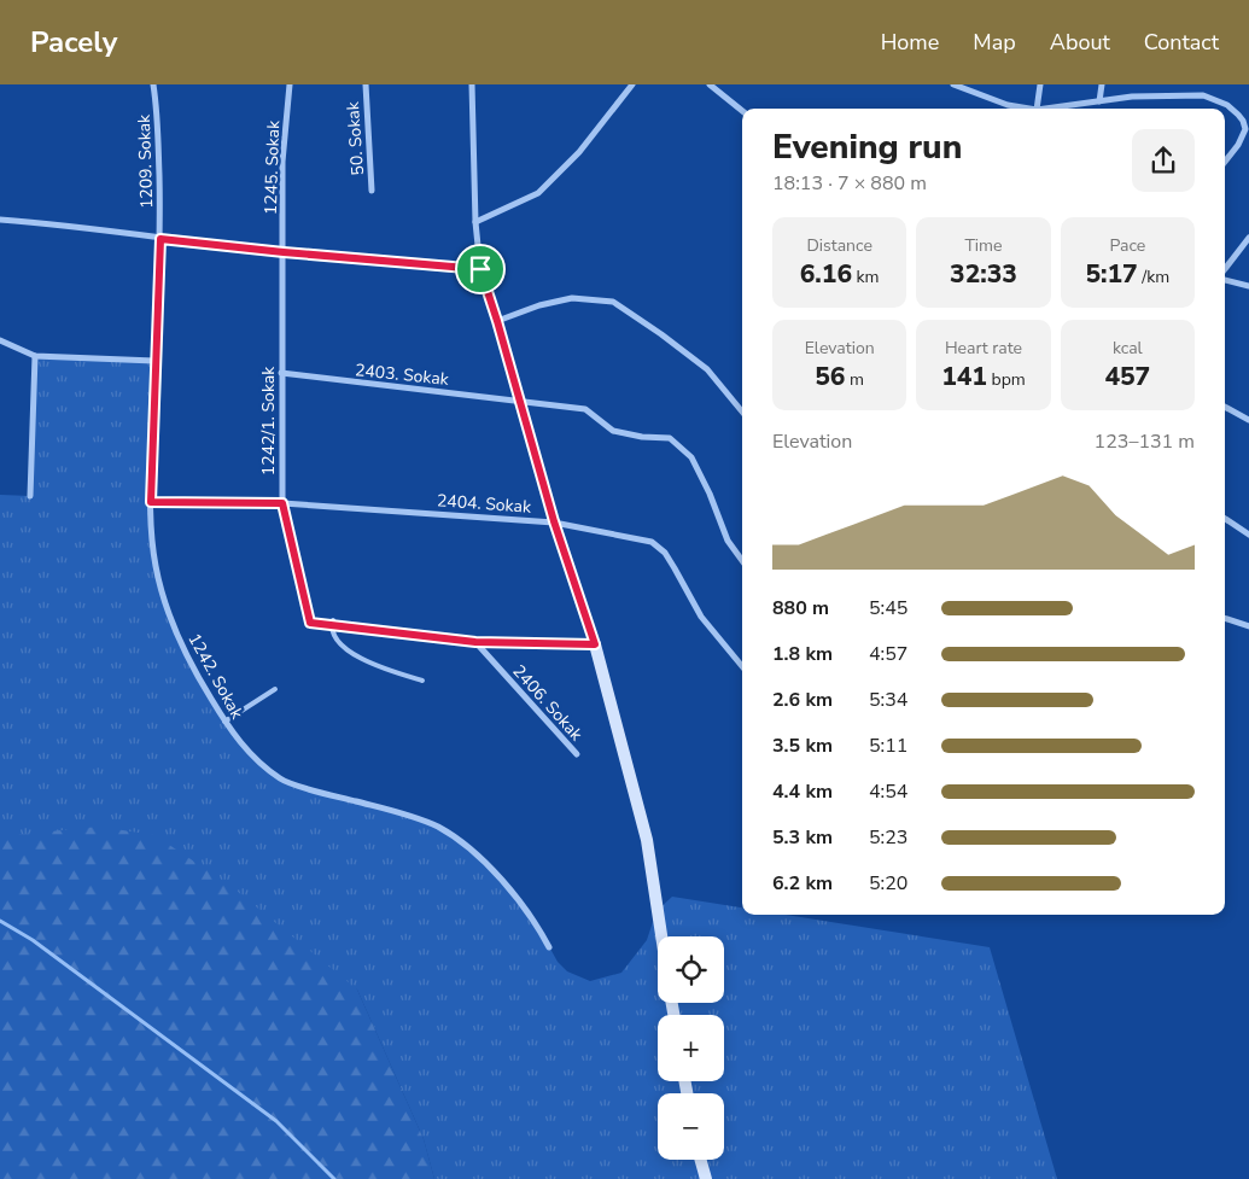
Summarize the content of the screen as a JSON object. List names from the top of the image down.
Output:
{
  "streets": {
    "street": [
      "50. Sokak",
      "1209. Sokak",
      "1245. Sokak",
      "2403. Sokak",
      "1242/1. Sokak",
      "2404. Sokak",
      "1242. Sokak",
      "2406. Sokak"
    ]
  },
  "crossings": [
    ["1209. Sokak", "1242. Sokak"],
    ["1245. Sokak", "1242/1. Sokak"],
    ["2403. Sokak", "1242/1. Sokak"],
    ["1242/1. Sokak", "2404. Sokak"],
    ["1242/1. Sokak", "2406. Sokak"],
    ["2404. Sokak", "1242. Sokak"]
  ],
  "page": {
    "header": "Pacely",
    "nav": [
      "Home",
      "Map",
      "About",
      "Contact"
    ],
    "heading": ["Evening run", "18:13 · 7 × 880 m"],
    "stats": [
      ["Distance", "6.16 km"],
      ["Time", "32:33"],
      ["Pace", "5:17 /km"],
      ["Elevation", "56 m"],
      ["Heart rate", "141 bpm"],
      ["kcal", "457"]
    ],
    "chart": ["Elevation", "123–131 m"],
    "list": [
      {
        "name": "880 m",
        "note": "5:45"
      },
      {
        "name": "1.8 km",
        "note": "4:57"
      },
      {
        "name": "2.6 km",
        "note": "5:34"
      },
      {
        "name": "3.5 km",
        "note": "5:11"
      },
      {
        "name": "4.4 km",
        "note": "4:54"
      },
      {
        "name": "5.3 km",
        "note": "5:23"
      },
      {
        "name": "6.2 km",
        "note": "5:20"
      }
    ],
    "map_buttons": ["+", "−"]
  }
}
